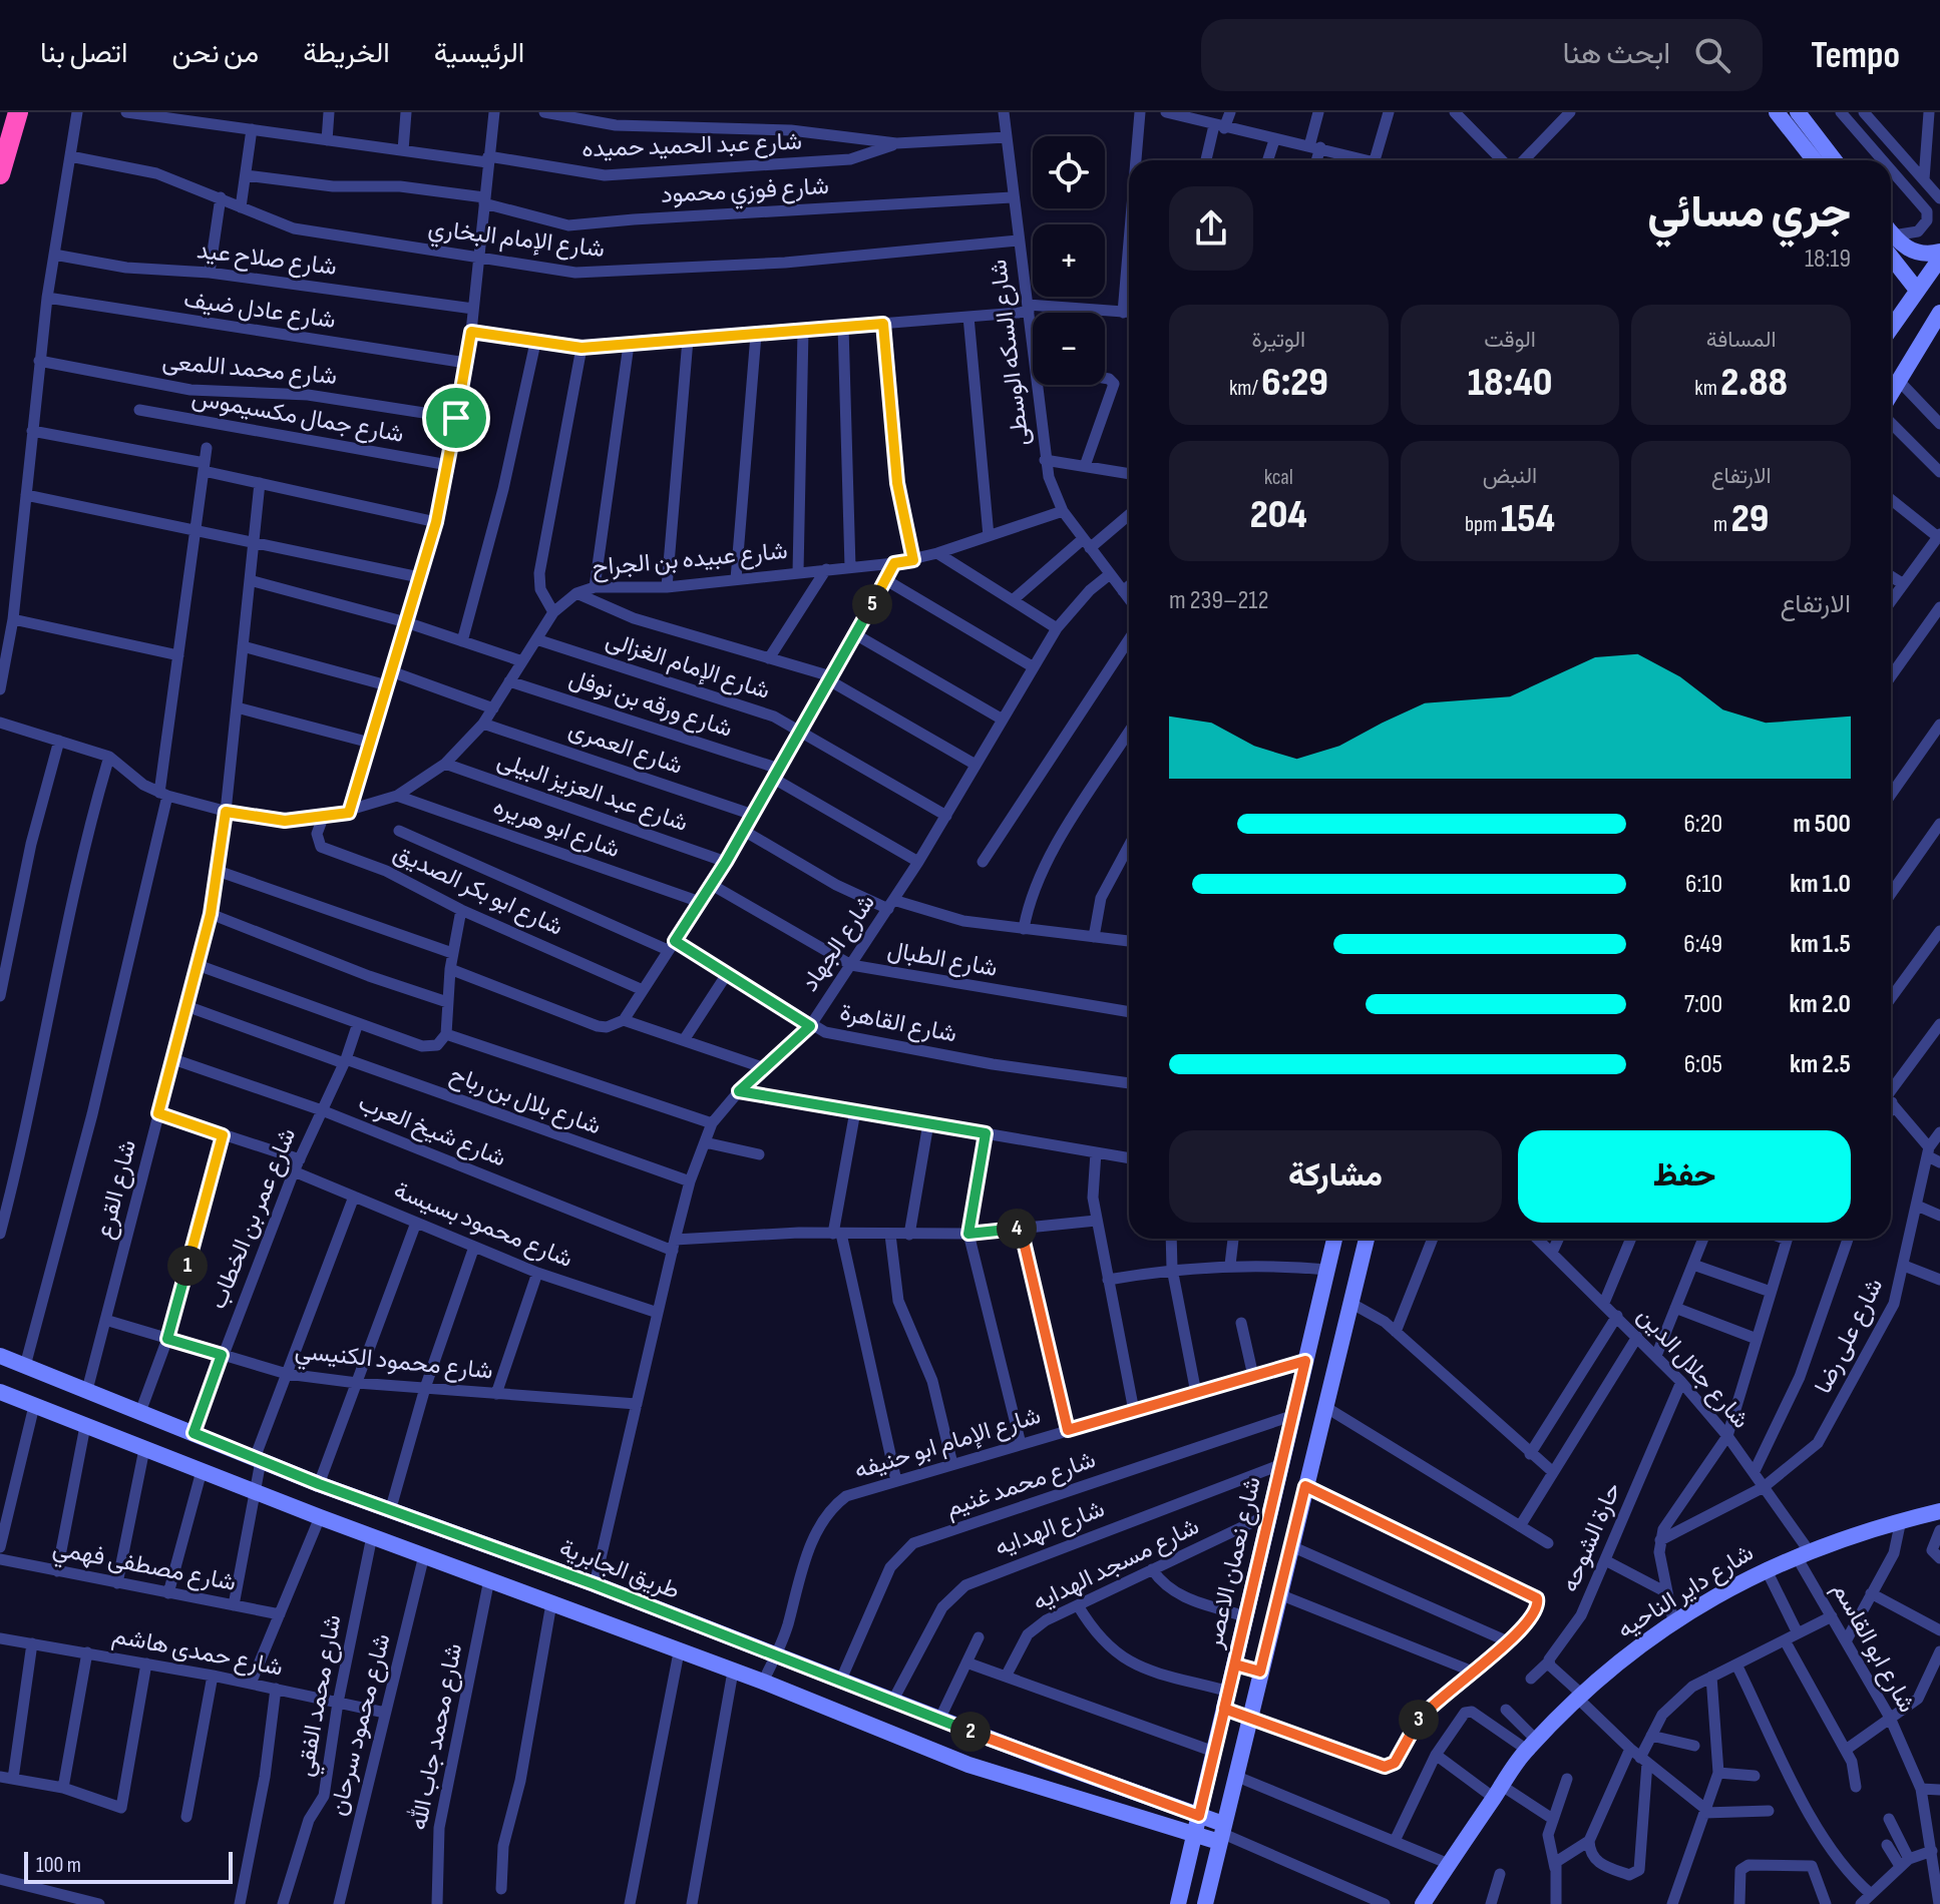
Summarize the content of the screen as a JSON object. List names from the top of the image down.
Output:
{
  "streets": {
    "street": [
      "شارع عبد الحميد حميده",
      "شارع فوزي محمود",
      "شارع الإمام البخاري",
      "شارع صلاح عيد",
      "شارع عادل ضيف",
      "شارع السكه الوسطى",
      "شارع محمد اللمعى",
      "شارع جمال مكسيموس",
      "شارع عبيده بن الجراح",
      "شارع الإمام الغزالى",
      "شارع ورقه بن نوفل",
      "شارع العمرى",
      "شارع عبد العزيز البيلى",
      "شارع ابو هريره",
      "شارع ابو بكر الصديق",
      "شارع الجهاد",
      "شارع الطبال",
      "شارع القاهرة",
      "شارع بلال بن رباح",
      "شارع شيخ العرب",
      "شارع القرع",
      "شارع عمر بن الخطاب",
      "شارع محمود بسيسة",
      "شارع على رضا",
      "شارع محمود الكنيسي",
      "شارع جلال الدين",
      "شارع الإمام ابو حنيفه",
      "شارع محمد غنيم",
      "شارع الهدايه",
      "حارة الشوحه",
      "شارع نعمان الاعصر",
      "شارع مسجد الهدايه",
      "شارع مصطفى فهمي",
      "طريق الجابرية",
      "شارع داير الناحيه",
      "شارع ابو القاسم",
      "شارع حمدى هاشم",
      "شارع محمد الفقي",
      "شارع محمود سرحان",
      "شارع محمد جاب الله"
    ]
  },
  "crossings": [
    ["شارع فوزي محمود", "شارع السكه الوسطى"],
    ["شارع الإمام البخاري", "شارع السكه الوسطى"],
    ["شارع السكه الوسطى", "شارع عبيده بن الجراح"],
    ["شارع السكه الوسطى", "شارع الجهاد"],
    ["شارع عبيده بن الجراح", "شارع الإمام الغزالى"],
    ["شارع عبيده بن الجراح", "شارع ورقه بن نوفل"],
    ["شارع عبيده بن الجراح", "شارع العمرى"],
    ["شارع عبيده بن الجراح", "شارع عبد العزيز البيلى"],
    ["شارع عبيده بن الجراح", "شارع ابو هريره"],
    ["شارع عبيده بن الجراح", "شارع ابو بكر الصديق"],
    ["شارع عبيده بن الجراح", "شارع القرع"],
    ["شارع الإمام الغزالى", "شارع الجهاد"],
    ["شارع ورقه بن نوفل", "شارع الجهاد"],
    ["شارع الجهاد", "شارع الطبال"],
    ["شارع الجهاد", "شارع القاهرة"],
    ["شارع الجهاد", "شارع بلال بن رباح"],
    ["شارع الجهاد", "شارع شيخ العرب"],
    ["شارع الجهاد", "شارع محمود بسيسة"],
    ["شارع الجهاد", "شارع محمود الكنيسي"],
    ["شارع الجهاد", "طريق الجابرية"],
    ["شارع بلال بن رباح", "شارع القرع"],
    ["شارع بلال بن رباح", "شارع عمر بن الخطاب"],
    ["شارع شيخ العرب", "شارع القرع"],
    ["شارع شيخ العرب", "شارع عمر بن الخطاب"],
    ["شارع القرع", "شارع محمود الكنيسي"],
    ["شارع القرع", "طريق الجابرية"],
    ["شارع عمر بن الخطاب", "شارع محمود بسيسة"],
    ["شارع عمر بن الخطاب", "شارع محمود الكنيسي"],
    ["شارع عمر بن الخطاب", "طريق الجابرية"],
    ["شارع على رضا", "شارع جلال الدين"],
    ["شارع جلال الدين", "حارة الشوحه"],
    ["شارع جلال الدين", "شارع داير الناحيه"],
    ["شارع جلال الدين", "شارع ابو القاسم"],
    ["شارع الإمام ابو حنيفه", "شارع نعمان الاعصر"],
    ["شارع الإمام ابو حنيفه", "طريق الجابرية"],
    ["شارع محمد غنيم", "شارع نعمان الاعصر"],
    ["شارع محمد غنيم", "طريق الجابرية"],
    ["شارع الهدايه", "شارع نعمان الاعصر"],
    ["شارع الهدايه", "طريق الجابرية"],
    ["شارع نعمان الاعصر", "شارع مسجد الهدايه"],
    ["شارع نعمان الاعصر", "طريق الجابرية"],
    ["شارع داير الناحيه", "شارع ابو القاسم"],
    ["شارع حمدى هاشم", "شارع محمد الفقي"],
    ["شارع حمدى هاشم", "شارع محمود سرحان"]
  ],
  "scale_bar": "100 m",
  "page": {
    "header": "Tempo",
    "search": "ابحث هنا",
    "nav": [
      "الرئيسية",
      "الخريطة",
      "من نحن",
      "اتصل بنا"
    ],
    "map_buttons": ["+", "−"],
    "heading": ["جري مسائي", "18:19"],
    "stats": [
      ["المسافة", "2.88 km"],
      ["الوقت", "18:40"],
      ["الوتيرة", "6:29 /km"],
      ["الارتفاع", "29 m"],
      ["النبض", "154 bpm"],
      ["kcal", "204"]
    ],
    "chart": ["الارتفاع", "212–239 m"],
    "pins": [
      "5",
      "4",
      "1",
      "3",
      "2"
    ],
    "list": [
      {
        "name": "500 m",
        "note": "6:20"
      },
      {
        "name": "1.0 km",
        "note": "6:10"
      },
      {
        "name": "1.5 km",
        "note": "6:49"
      },
      {
        "name": "2.0 km",
        "note": "7:00"
      },
      {
        "name": "2.5 km",
        "note": "6:05"
      }
    ],
    "buttons": ["حفظ", "مشاركة"],
    "scale": "100 m"
  }
}
